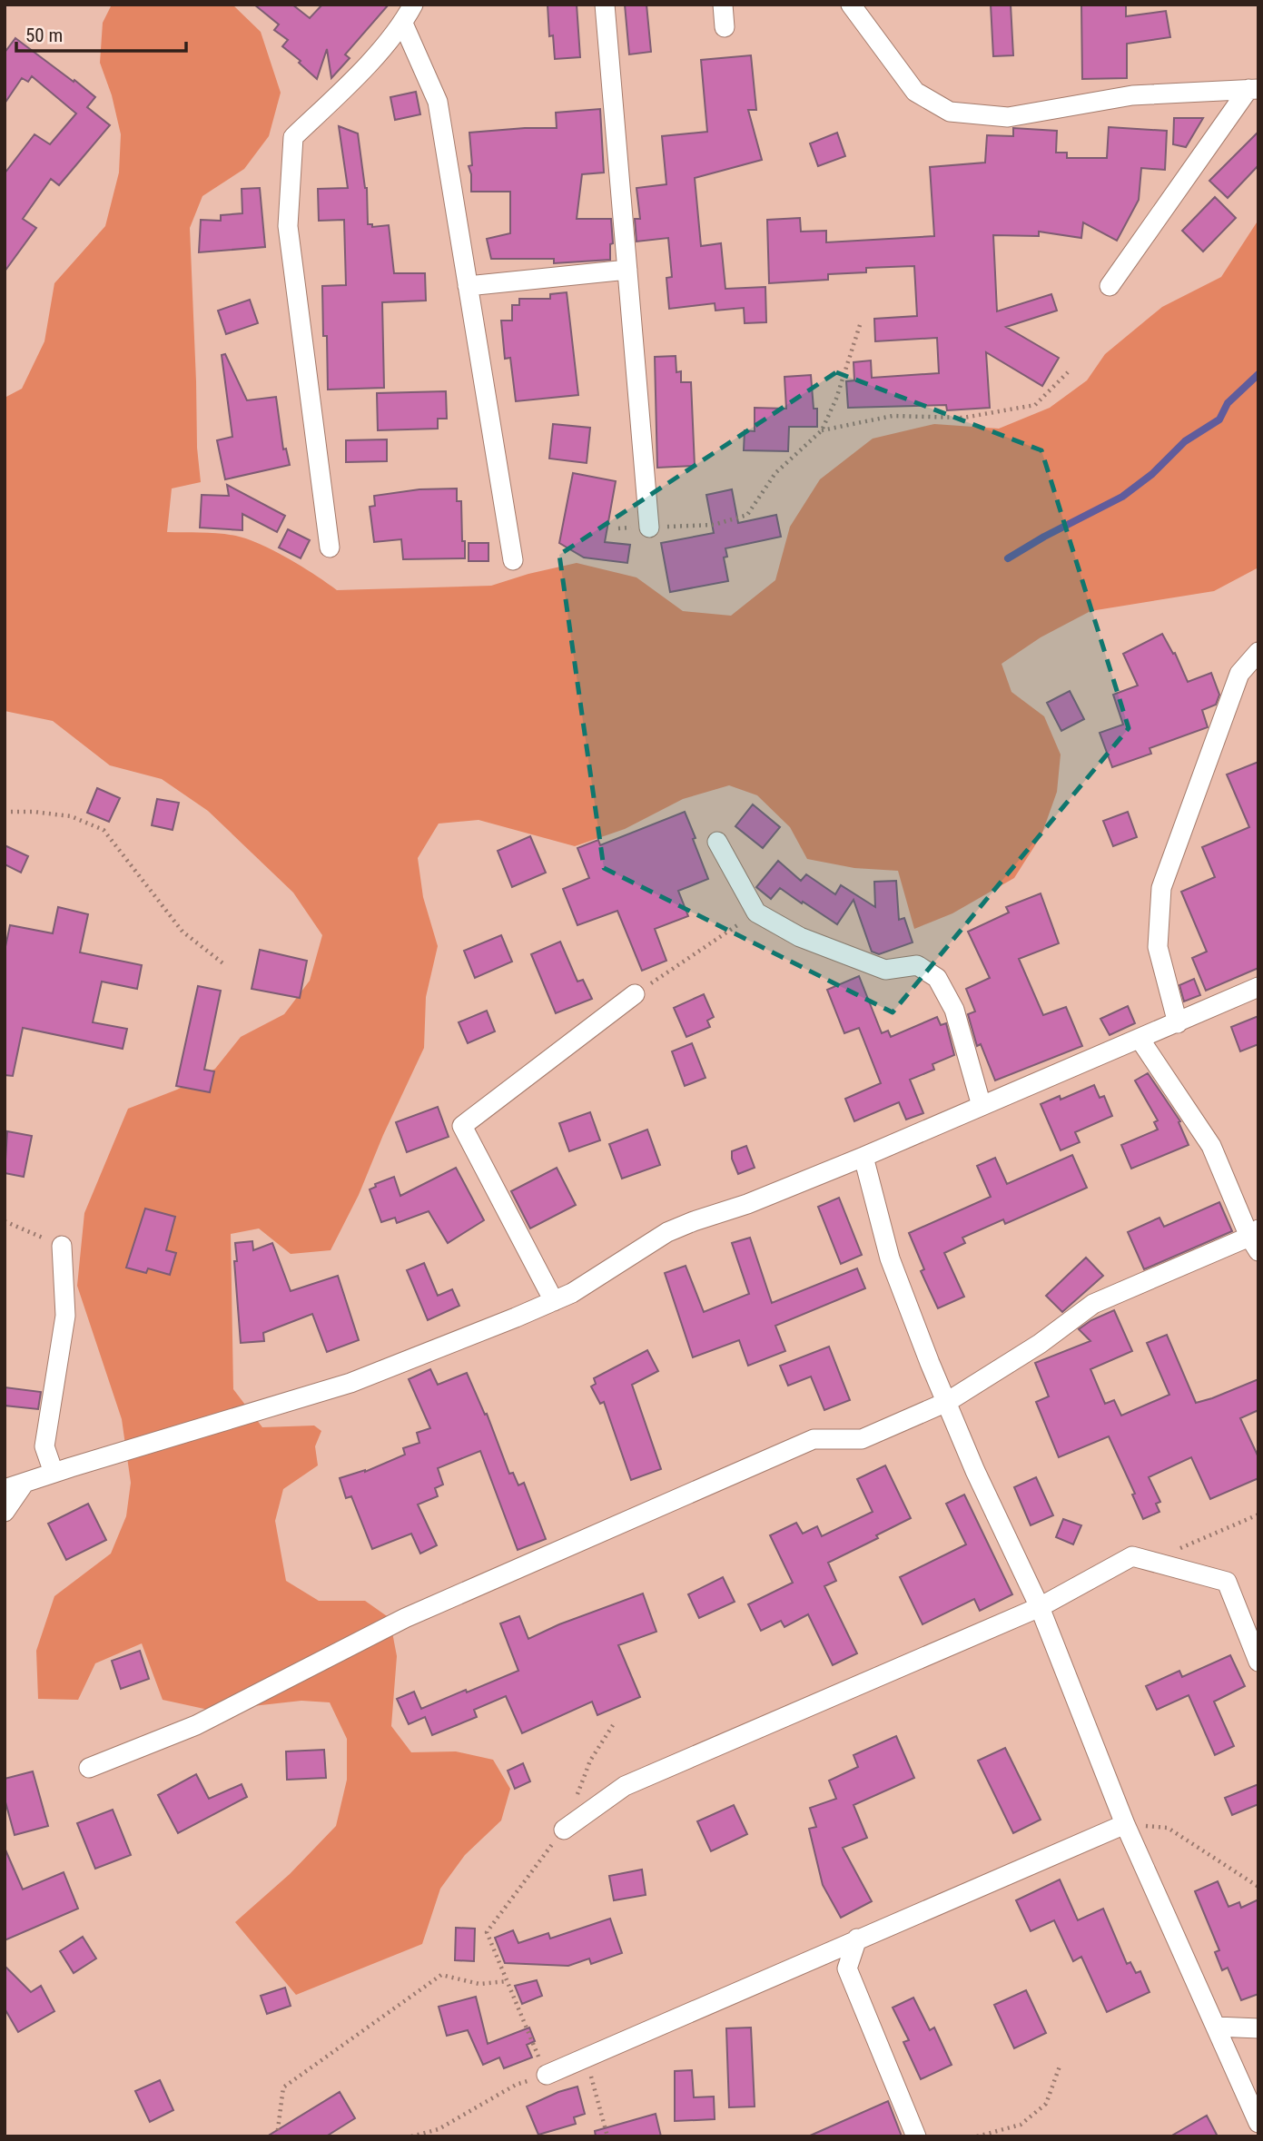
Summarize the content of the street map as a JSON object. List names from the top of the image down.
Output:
{
  "scale_bar": "50 m"
}
